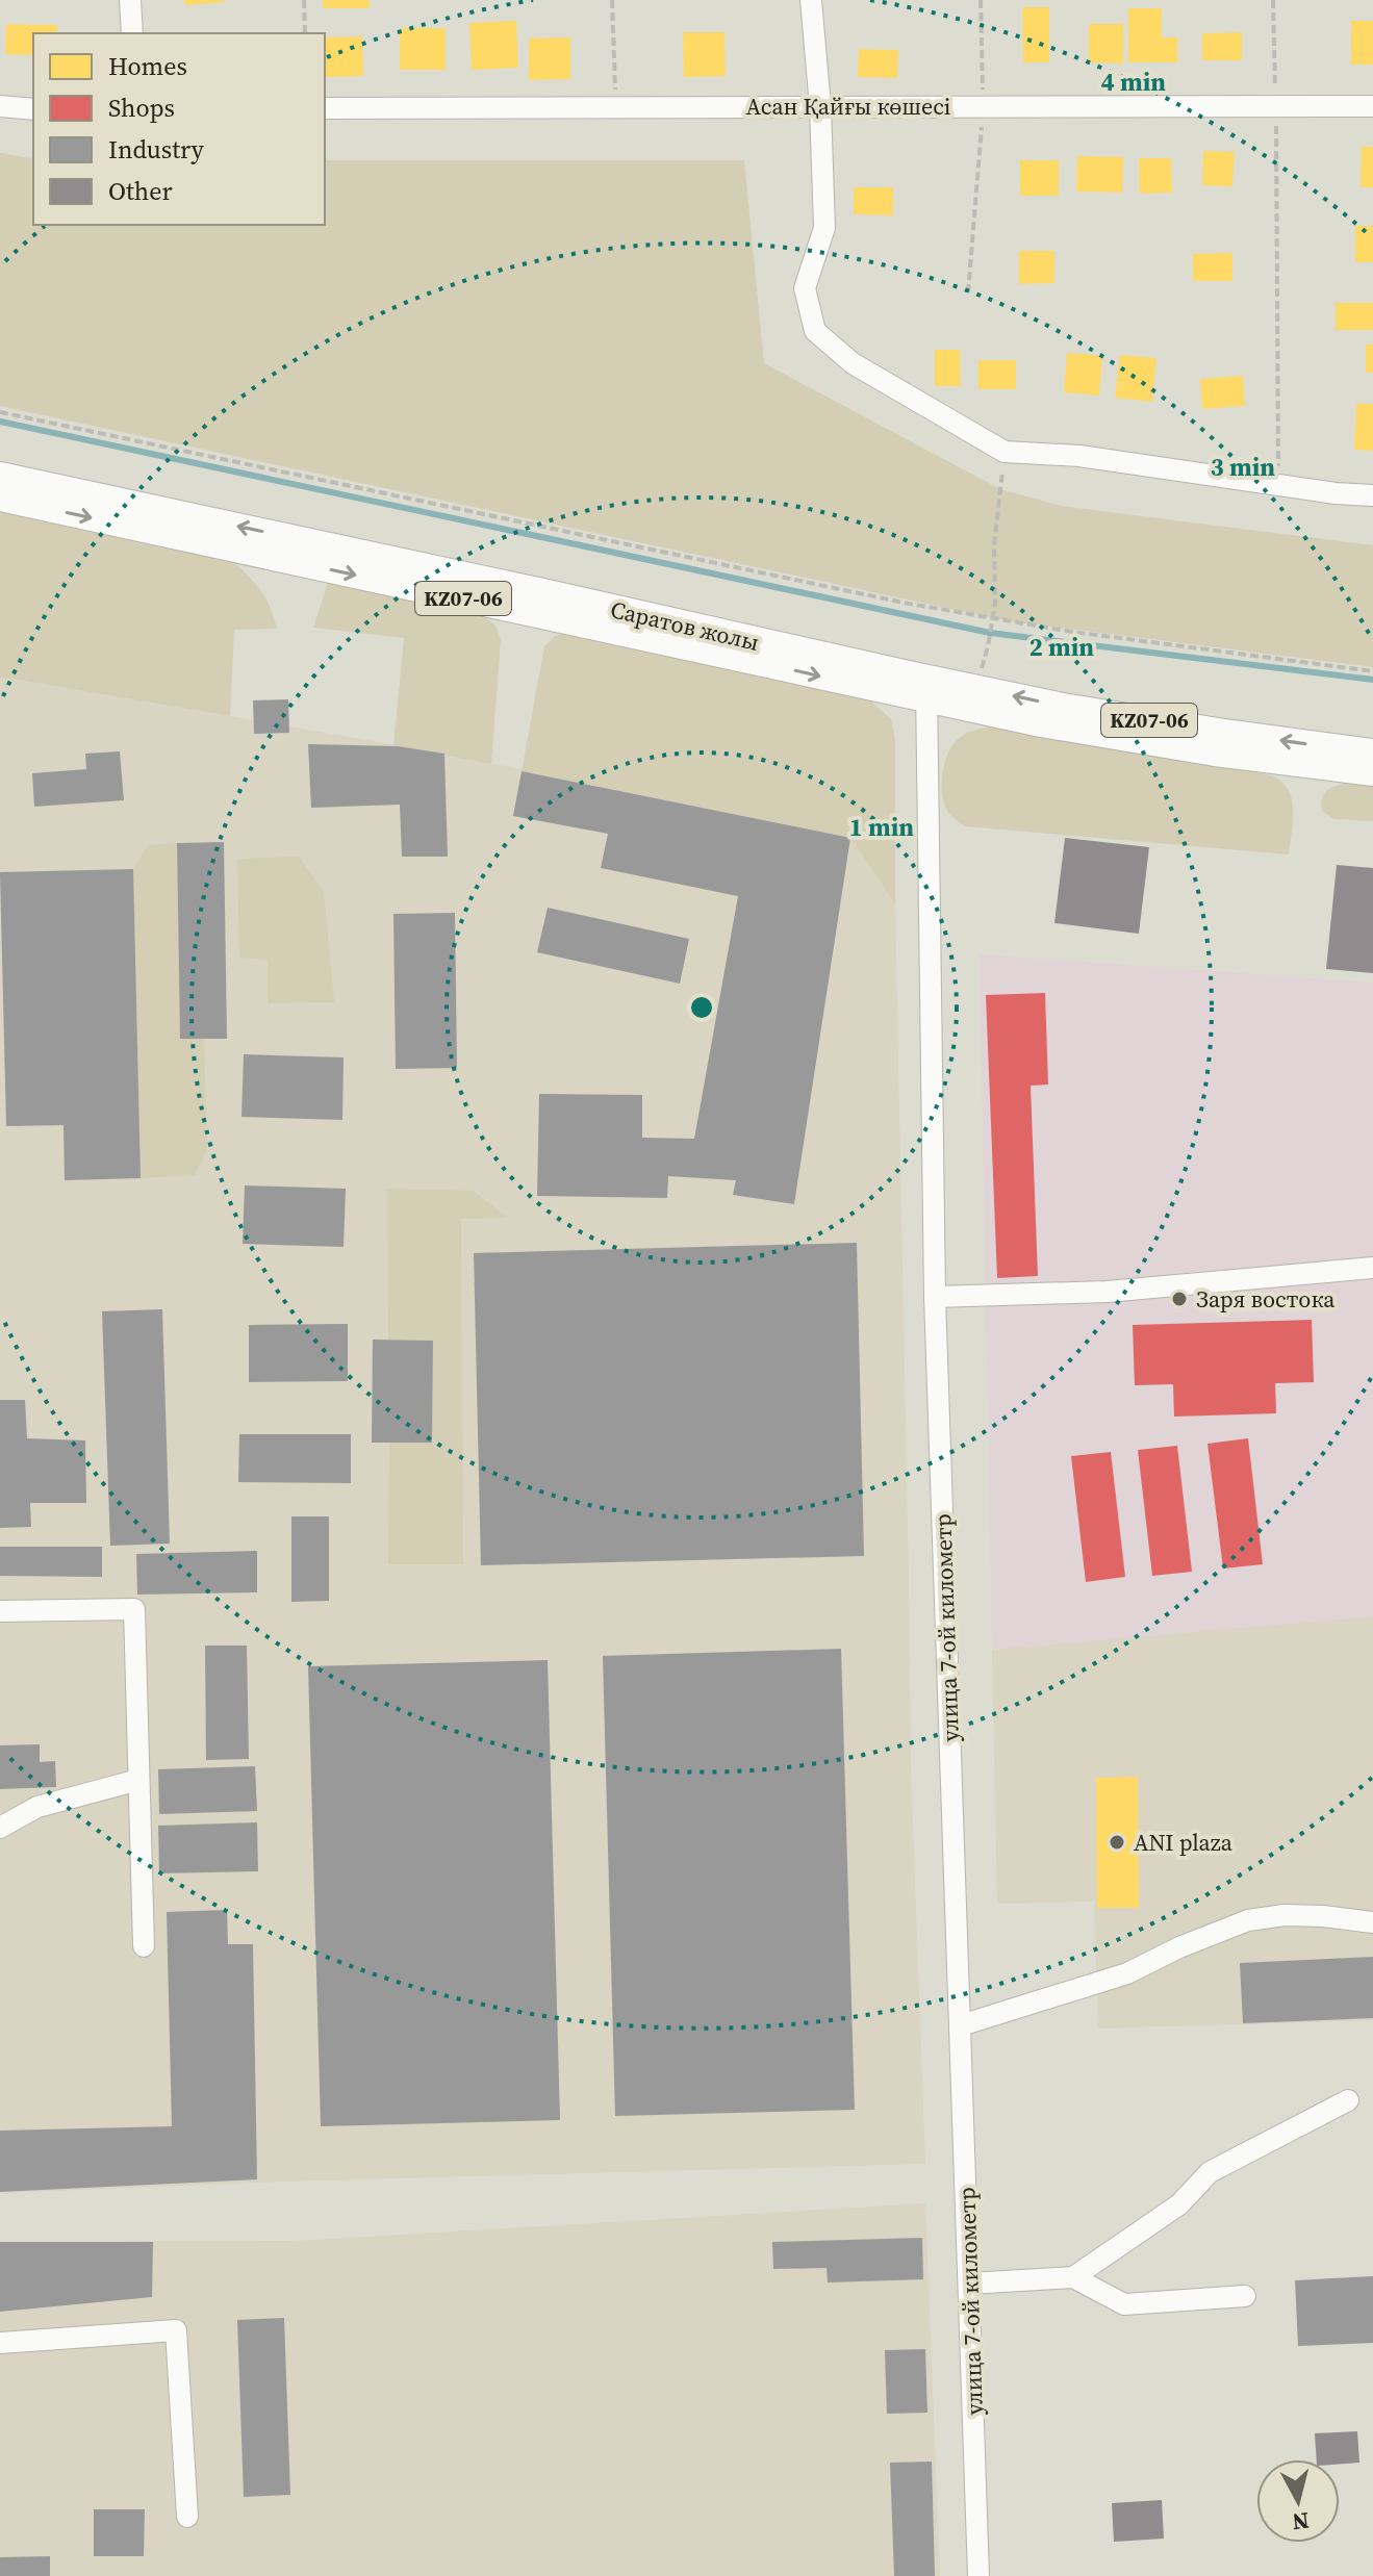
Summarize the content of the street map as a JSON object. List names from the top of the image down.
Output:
{
  "streets": {
    "main road": ["KZ07-06", "Саратов жолы"],
    "street": ["Асан Қайғы көшесі", "улица 7-ой километр"]
  },
  "crossings": [
    ["Саратов жолы", "улица 7-ой километр"]
  ],
  "places": ["Заря востока", "ANI plaza"],
  "legend": [
    "Homes",
    "Shops",
    "Industry",
    "Other"
  ],
  "north": "bottom",
  "rings": [
    "4 min",
    "3 min",
    "2 min",
    "1 min"
  ]
}
